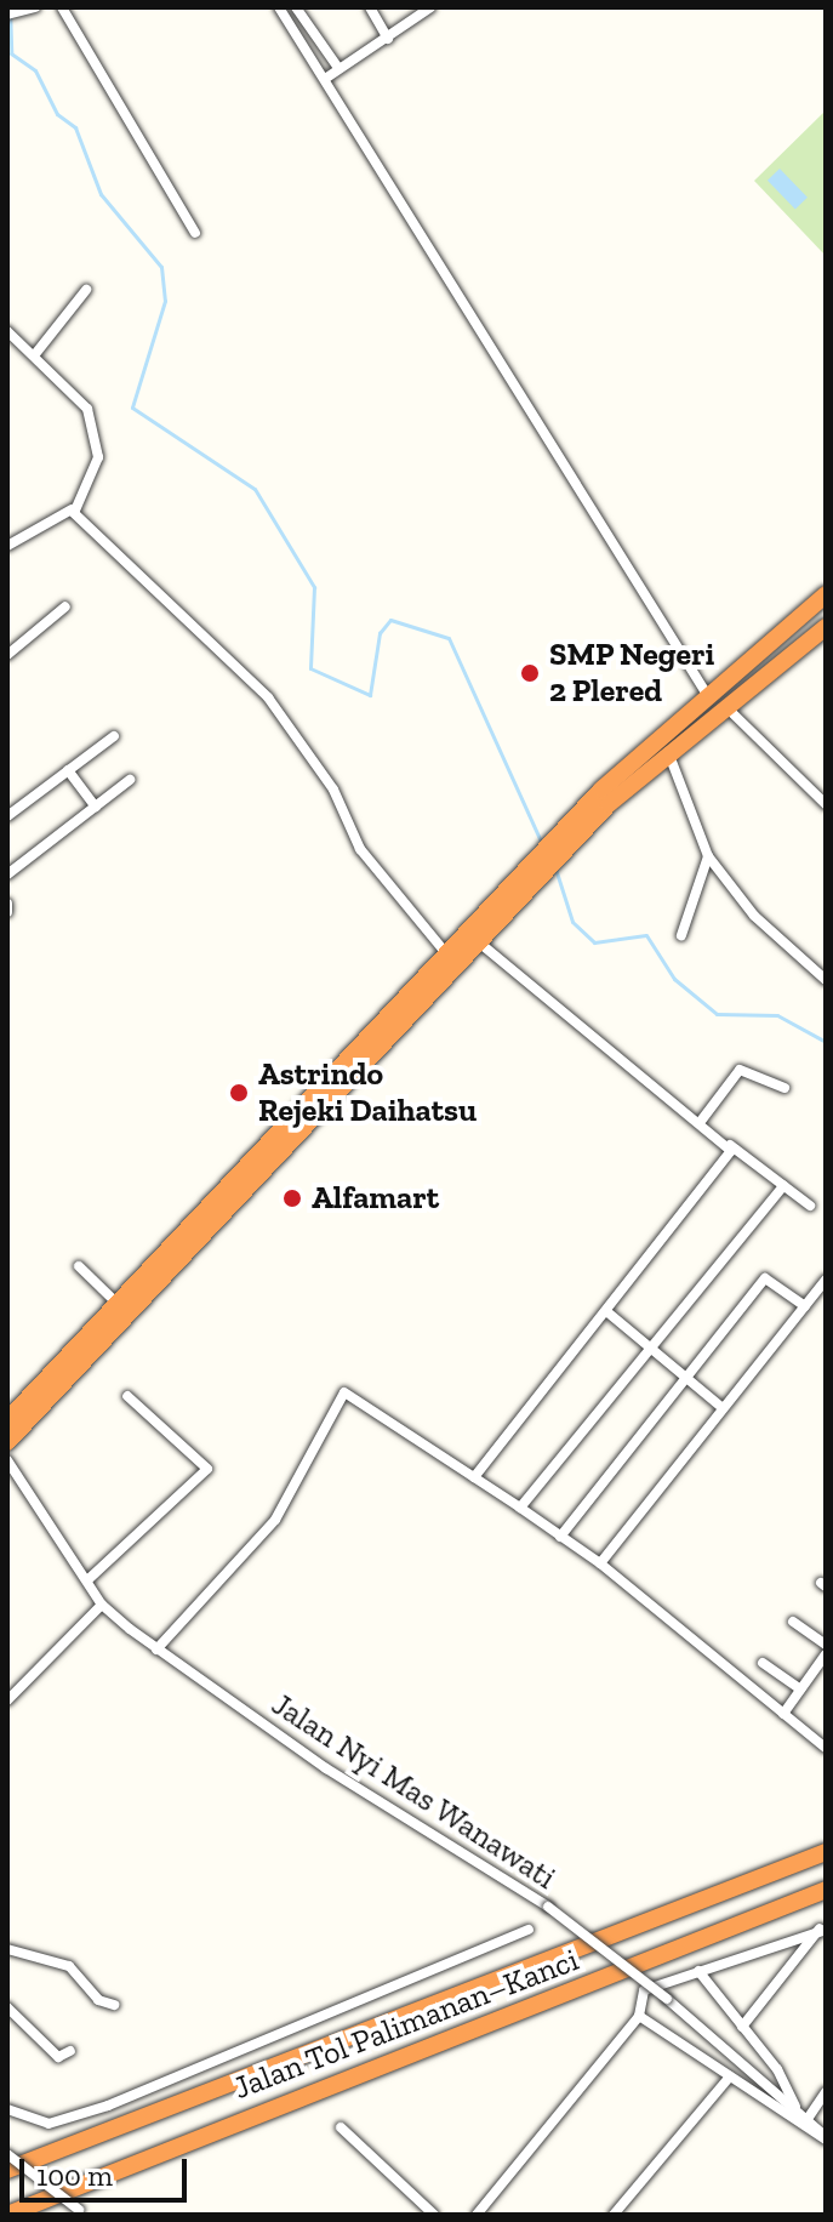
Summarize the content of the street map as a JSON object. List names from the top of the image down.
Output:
{
  "streets": {
    "highway": ["Jalan Tol Palimanan–Kanci"],
    "street": ["Jalan Nyi Mas Wanawati"]
  },
  "places": ["SMP Negeri 2 Plered", "Astrindo Rejeki Daihatsu", "Alfamart"],
  "scale_bar": "100 m"
}
